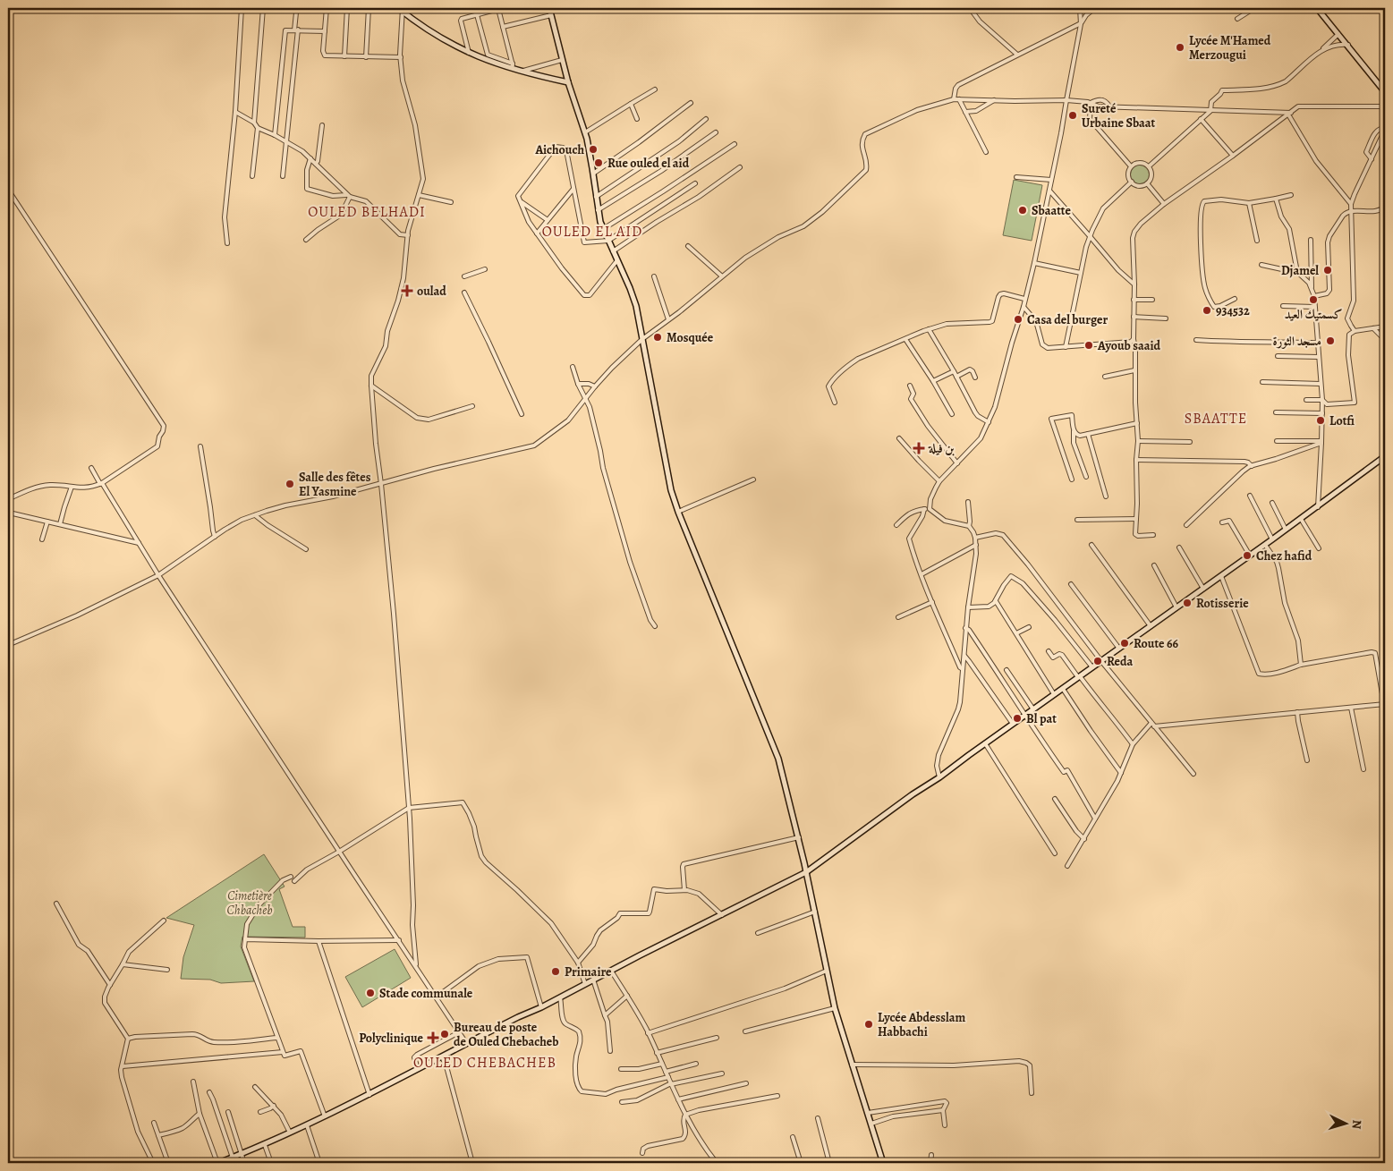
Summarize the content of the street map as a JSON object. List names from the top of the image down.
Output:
{
  "districts": [
    "OULED BELHADI",
    "OULED EL AID",
    "SBAATTE",
    "OULED CHEBACHEB"
  ],
  "parks": ["Cimetière Chbacheb"],
  "places": {
    "other": [
      "Lycée M'Hamed Merzougui",
      "Sureté Urbaine Sbaat",
      "Aichouch",
      "Rue ouled el aid",
      "Sbaatte",
      "Djamel",
      "كسمتيك العيد",
      "934532",
      "Casa del burger",
      "Mosquée",
      "مسجد الثورة",
      "Ayoub saaid",
      "Lotfi",
      "Salle des fêtes El Yasmine",
      "Chez hafid",
      "Rotisserie",
      "Route 66",
      "Reda",
      "Bl pat",
      "Primaire",
      "Stade communale",
      "Lycée Abdesslam Habbachi",
      "Bureau de poste de Ouled Chebacheb"
    ],
    "health": ["oulad", "بن فيلة", "Polyclinique"]
  },
  "north": "right"
}
